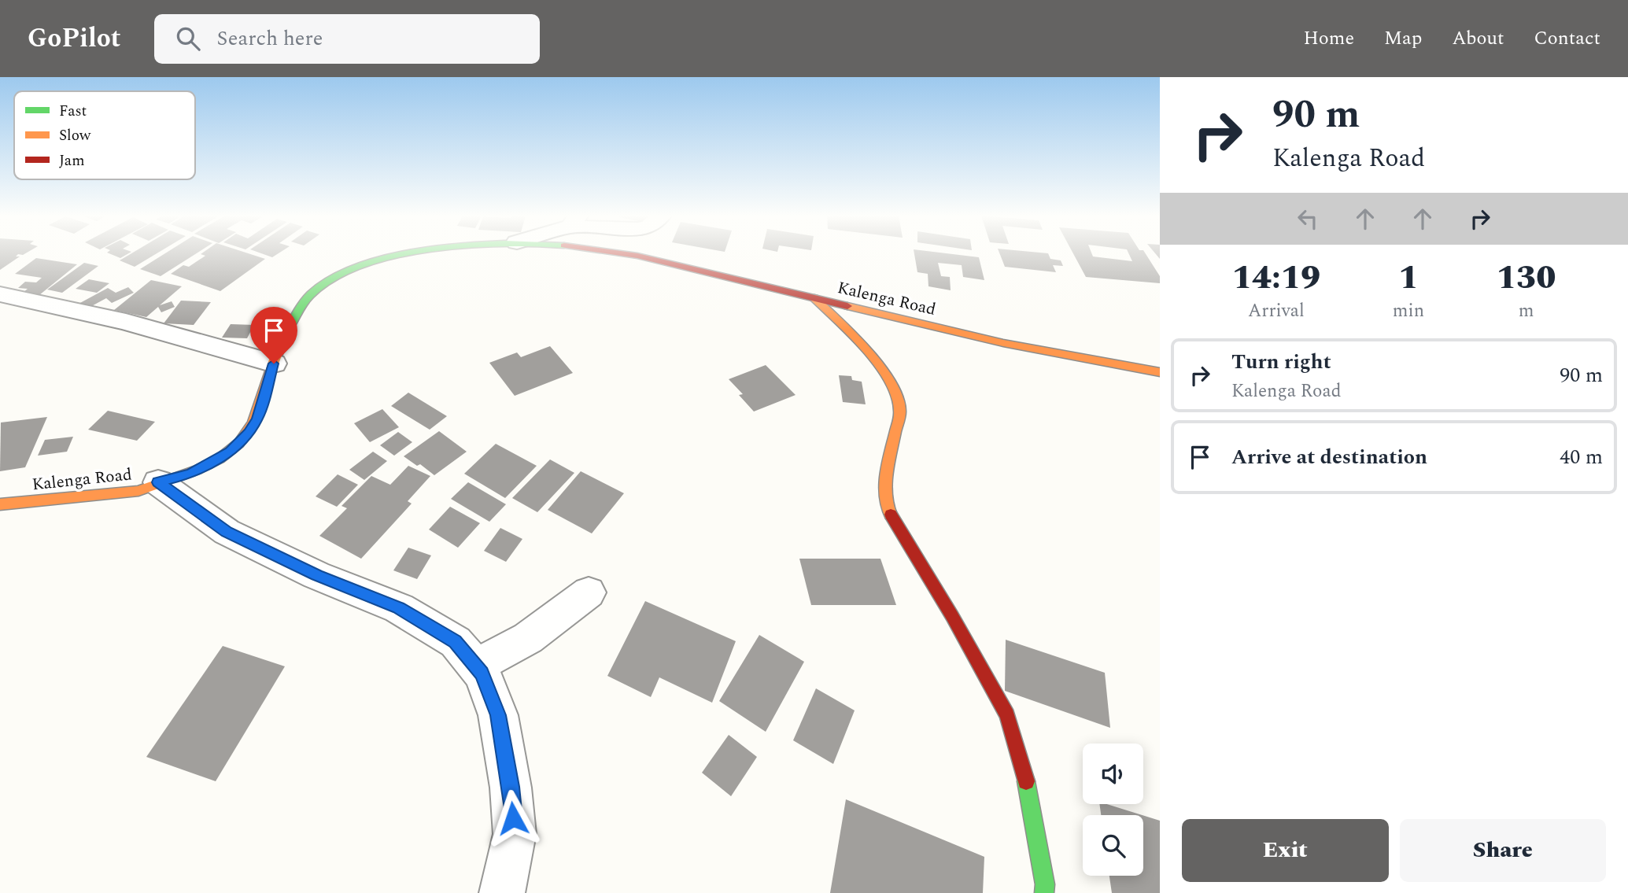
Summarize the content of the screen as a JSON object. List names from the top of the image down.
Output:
{
  "streets": {
    "main road": ["Kalenga Road"]
  },
  "legend": ["Fast", "Slow", "Jam"],
  "page": {
    "header": "GoPilot",
    "search": "Search here",
    "nav": [
      "Home",
      "Map",
      "About",
      "Contact"
    ],
    "turn": ["90 m", "Kalenga Road"],
    "eta": [
      "14:19",
      "Arrival",
      "1",
      "min",
      "130",
      "m"
    ],
    "list": [
      {
        "name": "Turn right",
        "note": "Kalenga Road",
        "value": "90 m"
      },
      {
        "name": "Arrive at destination",
        "value": "40 m"
      }
    ],
    "buttons": ["Exit", "Share"]
  }
}
